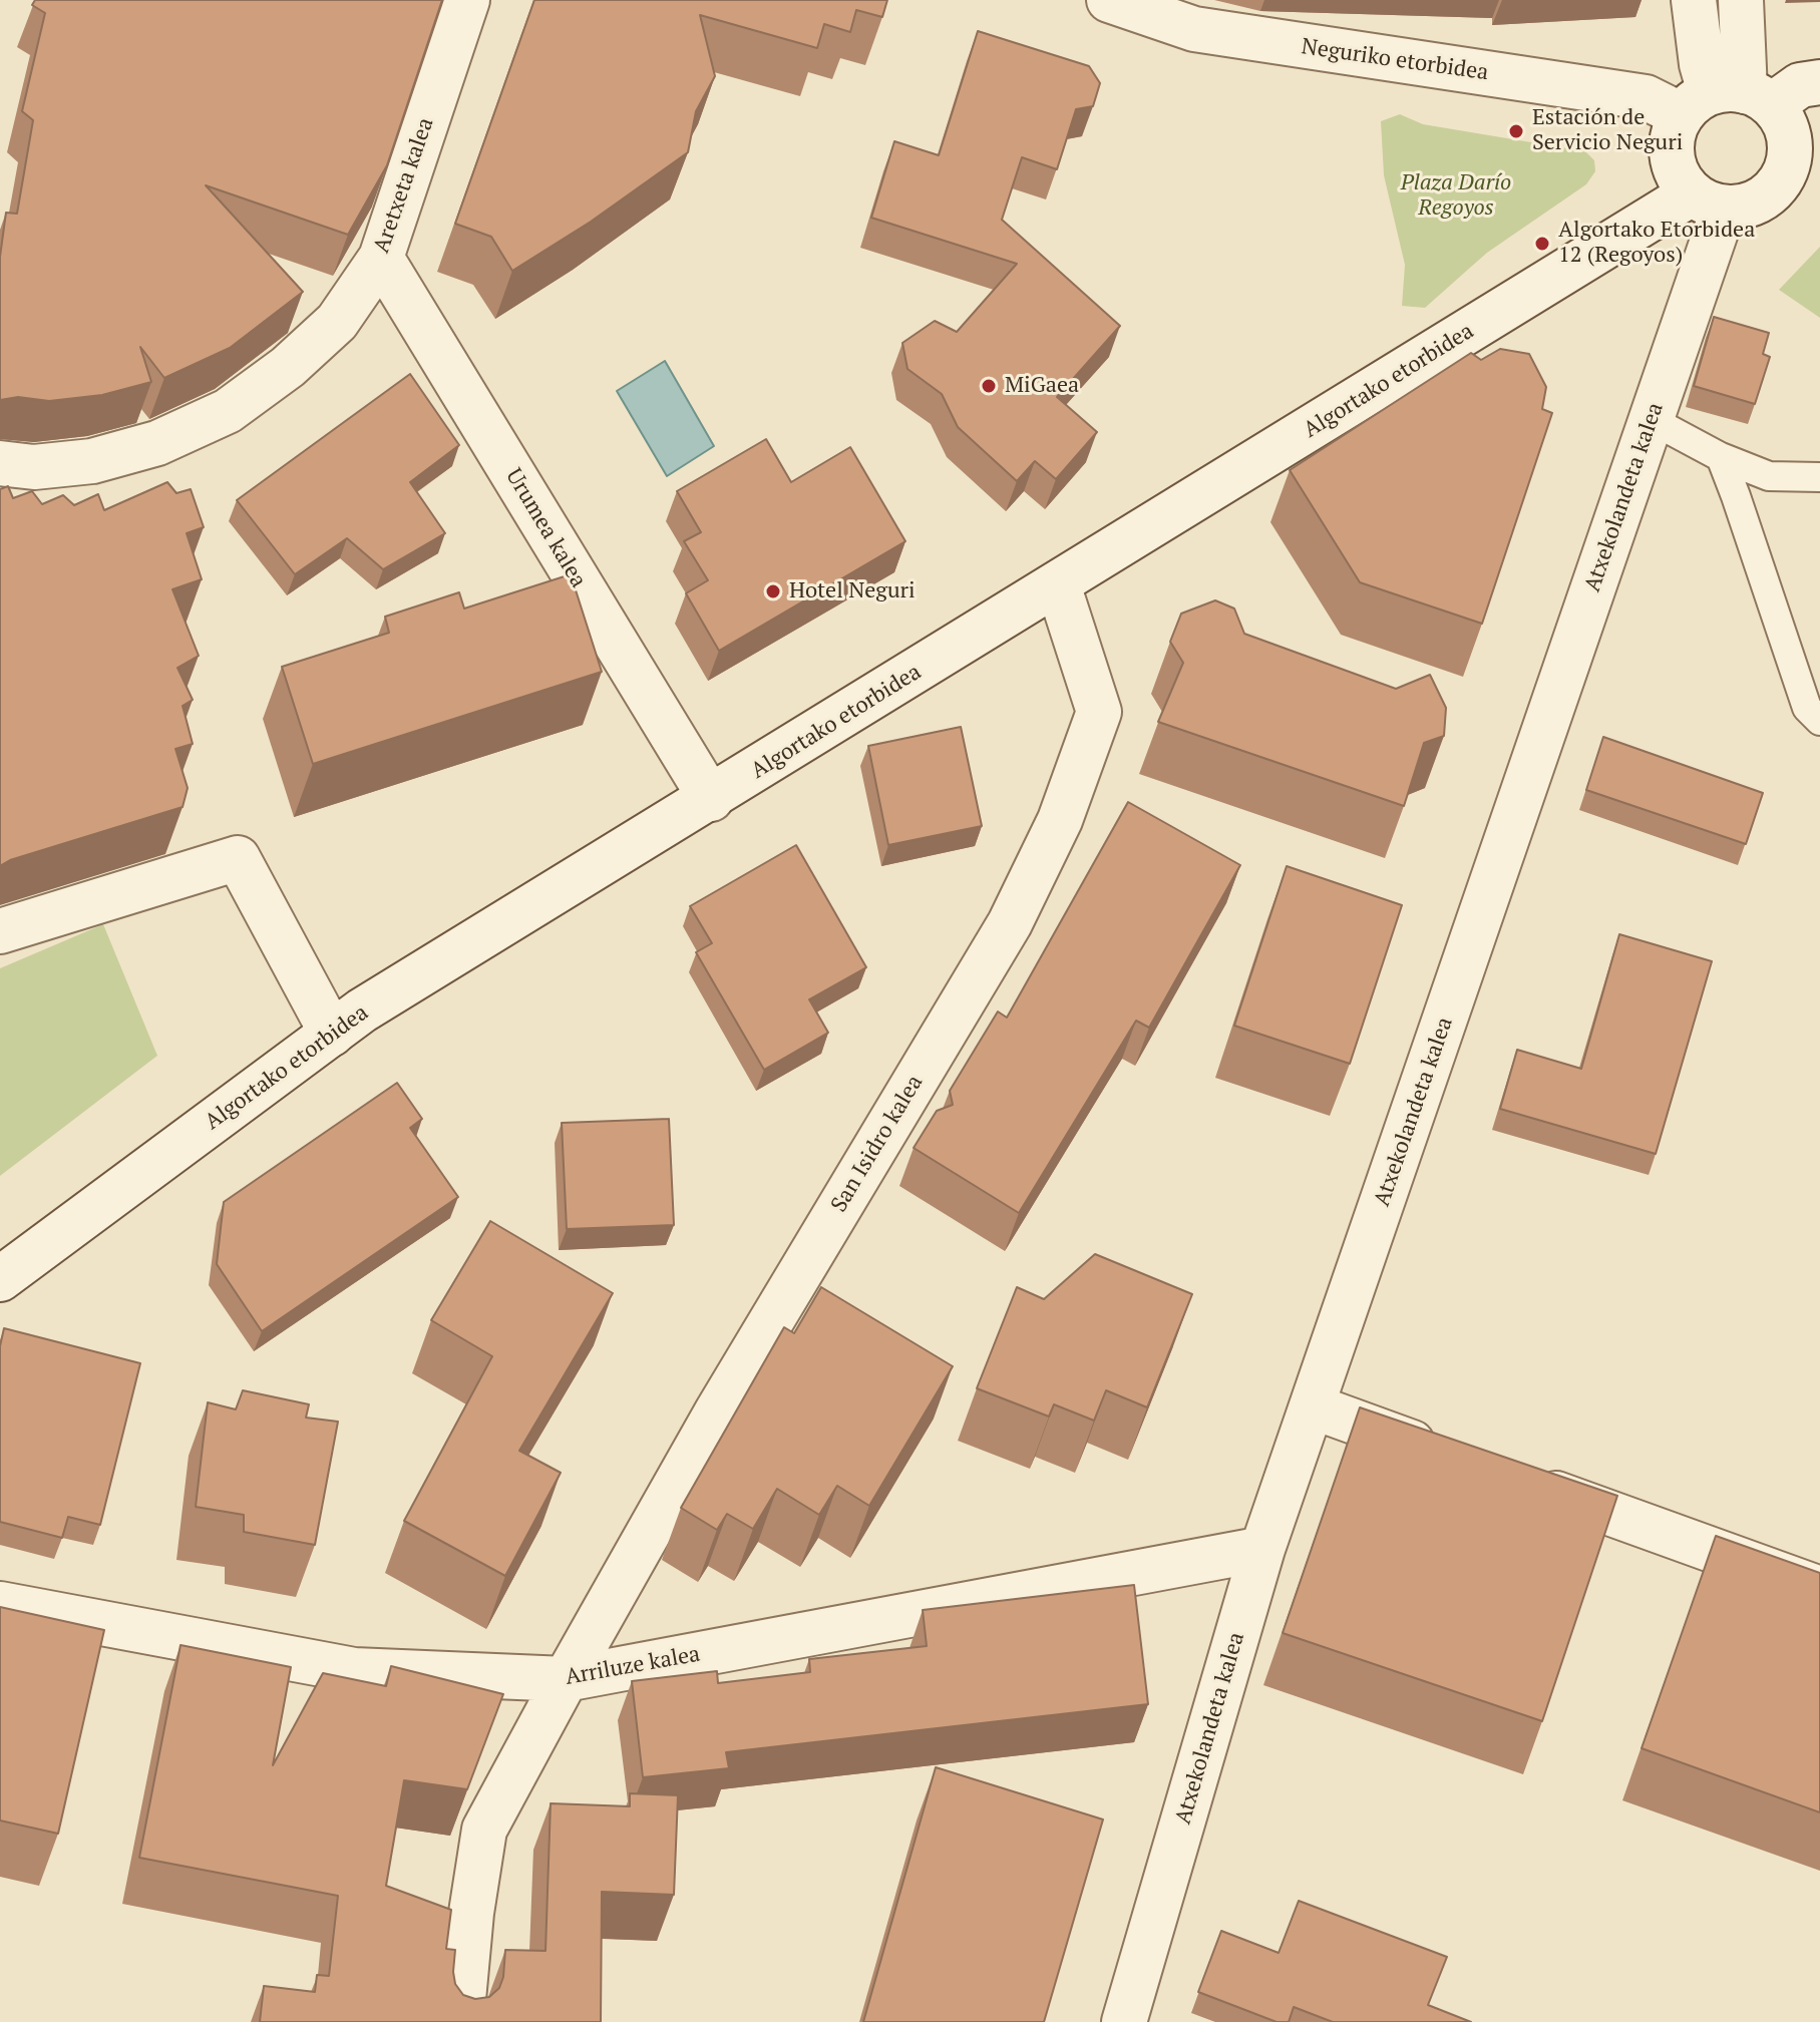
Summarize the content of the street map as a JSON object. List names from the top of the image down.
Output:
{
  "streets": {
    "street": [
      "Neguriko etorbidea",
      "Aretxeta kalea",
      "Algortako etorbidea",
      "Atxekolandeta kalea",
      "Urumea kalea",
      "San Isidro kalea",
      "Arriluze kalea"
    ]
  },
  "crossings": [
    ["Neguriko etorbidea", "Algortako etorbidea"],
    ["Neguriko etorbidea", "Atxekolandeta kalea"],
    ["Aretxeta kalea", "Urumea kalea"],
    ["Algortako etorbidea", "Atxekolandeta kalea"],
    ["Algortako etorbidea", "Urumea kalea"],
    ["Algortako etorbidea", "San Isidro kalea"],
    ["Atxekolandeta kalea", "Arriluze kalea"],
    ["San Isidro kalea", "Arriluze kalea"]
  ],
  "parks": ["Plaza Darío Regoyos"],
  "places": [
    "Estación de Servicio Neguri",
    "Algortako Etorbidea 12 (Regoyos)",
    "MiGaea",
    "Hotel Neguri"
  ]
}
